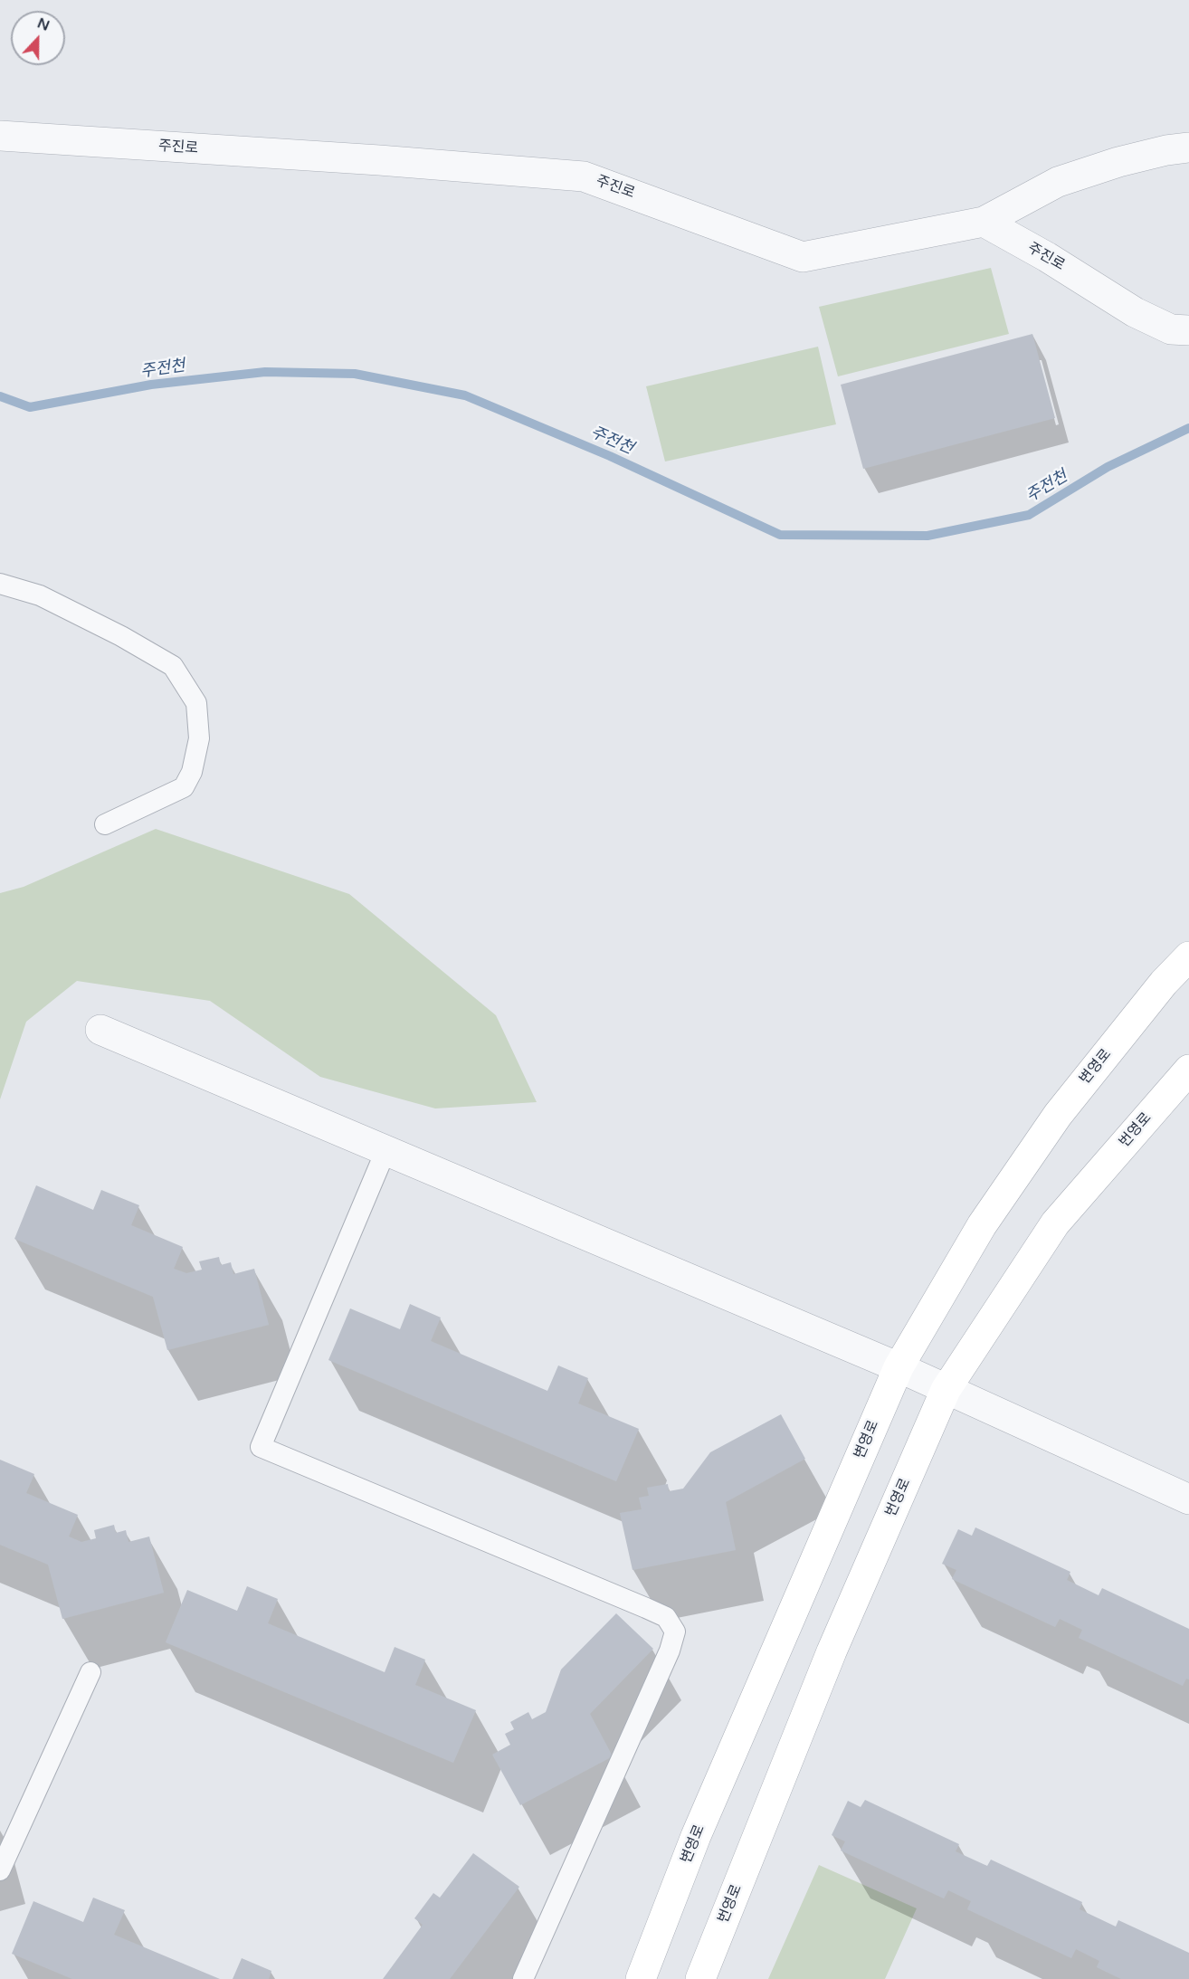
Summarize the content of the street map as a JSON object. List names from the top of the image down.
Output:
{
  "streets": {
    "main road": ["변영로", "번영로"],
    "street": ["주진로"]
  },
  "water": ["주전천"],
  "north": "top"
}
